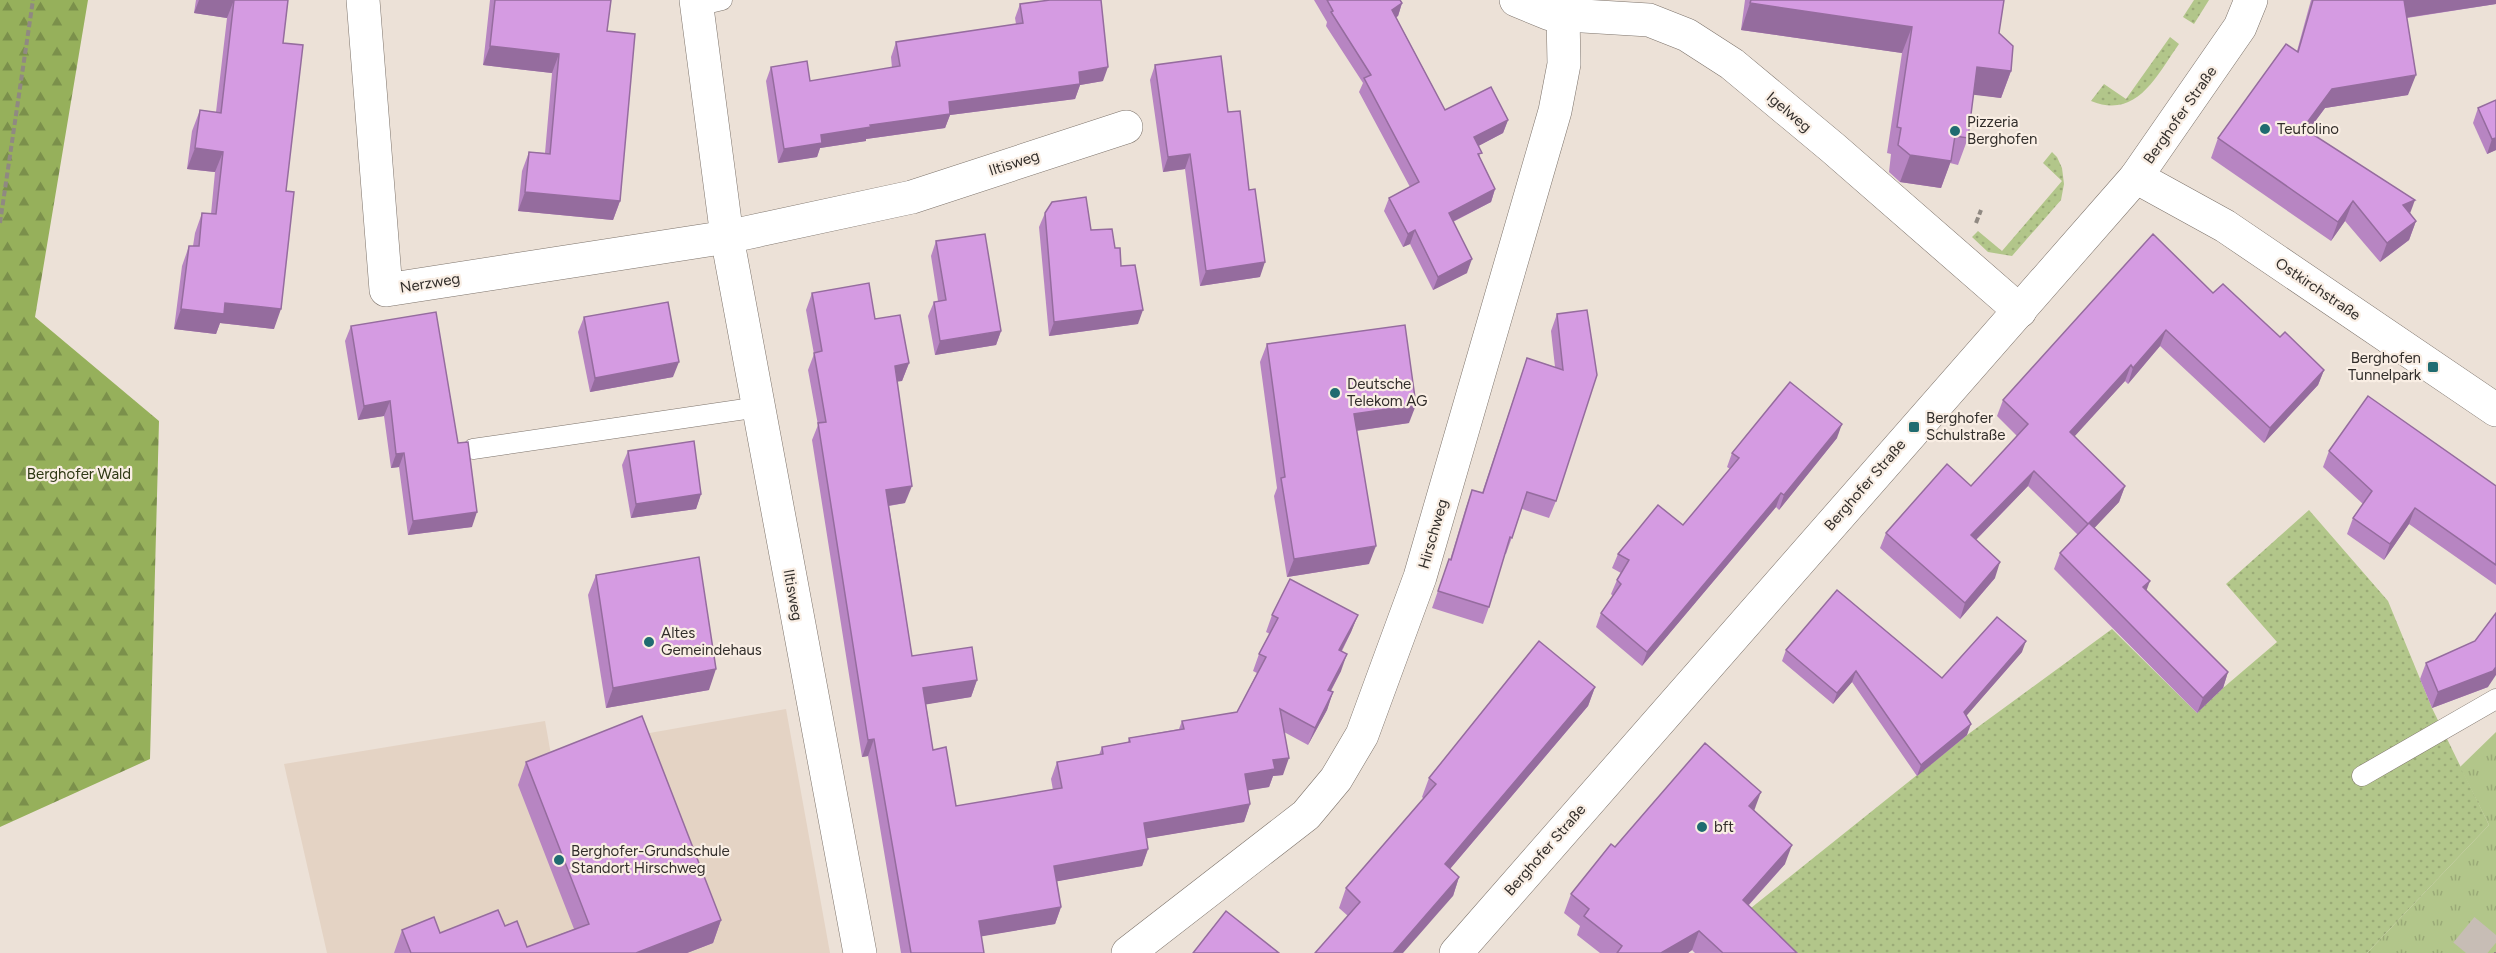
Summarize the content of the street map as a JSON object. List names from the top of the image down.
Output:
{
  "streets": {
    "street": [
      "Igelweg",
      "Berghofer Straße",
      "Iltisweg",
      "Nerzweg",
      "Ostkirchstraße",
      "Hirschweg"
    ]
  },
  "crossings": [
    ["Igelweg", "Berghofer Straße"],
    ["Igelweg", "Hirschweg"],
    ["Berghofer Straße", "Ostkirchstraße"],
    ["Iltisweg", "Nerzweg"]
  ],
  "parks": ["Berghofer Wald"],
  "places": {
    "other": [
      "Teufolino",
      "Pizzeria Berghofen",
      "Deutsche Telekom AG",
      "Altes Gemeindehaus",
      "bft",
      "Berghofer-Grundschule Standort Hirschweg"
    ],
    "transit": ["Berghofen Tunnelpark", "Berghofer Schulstraße"]
  }
}
